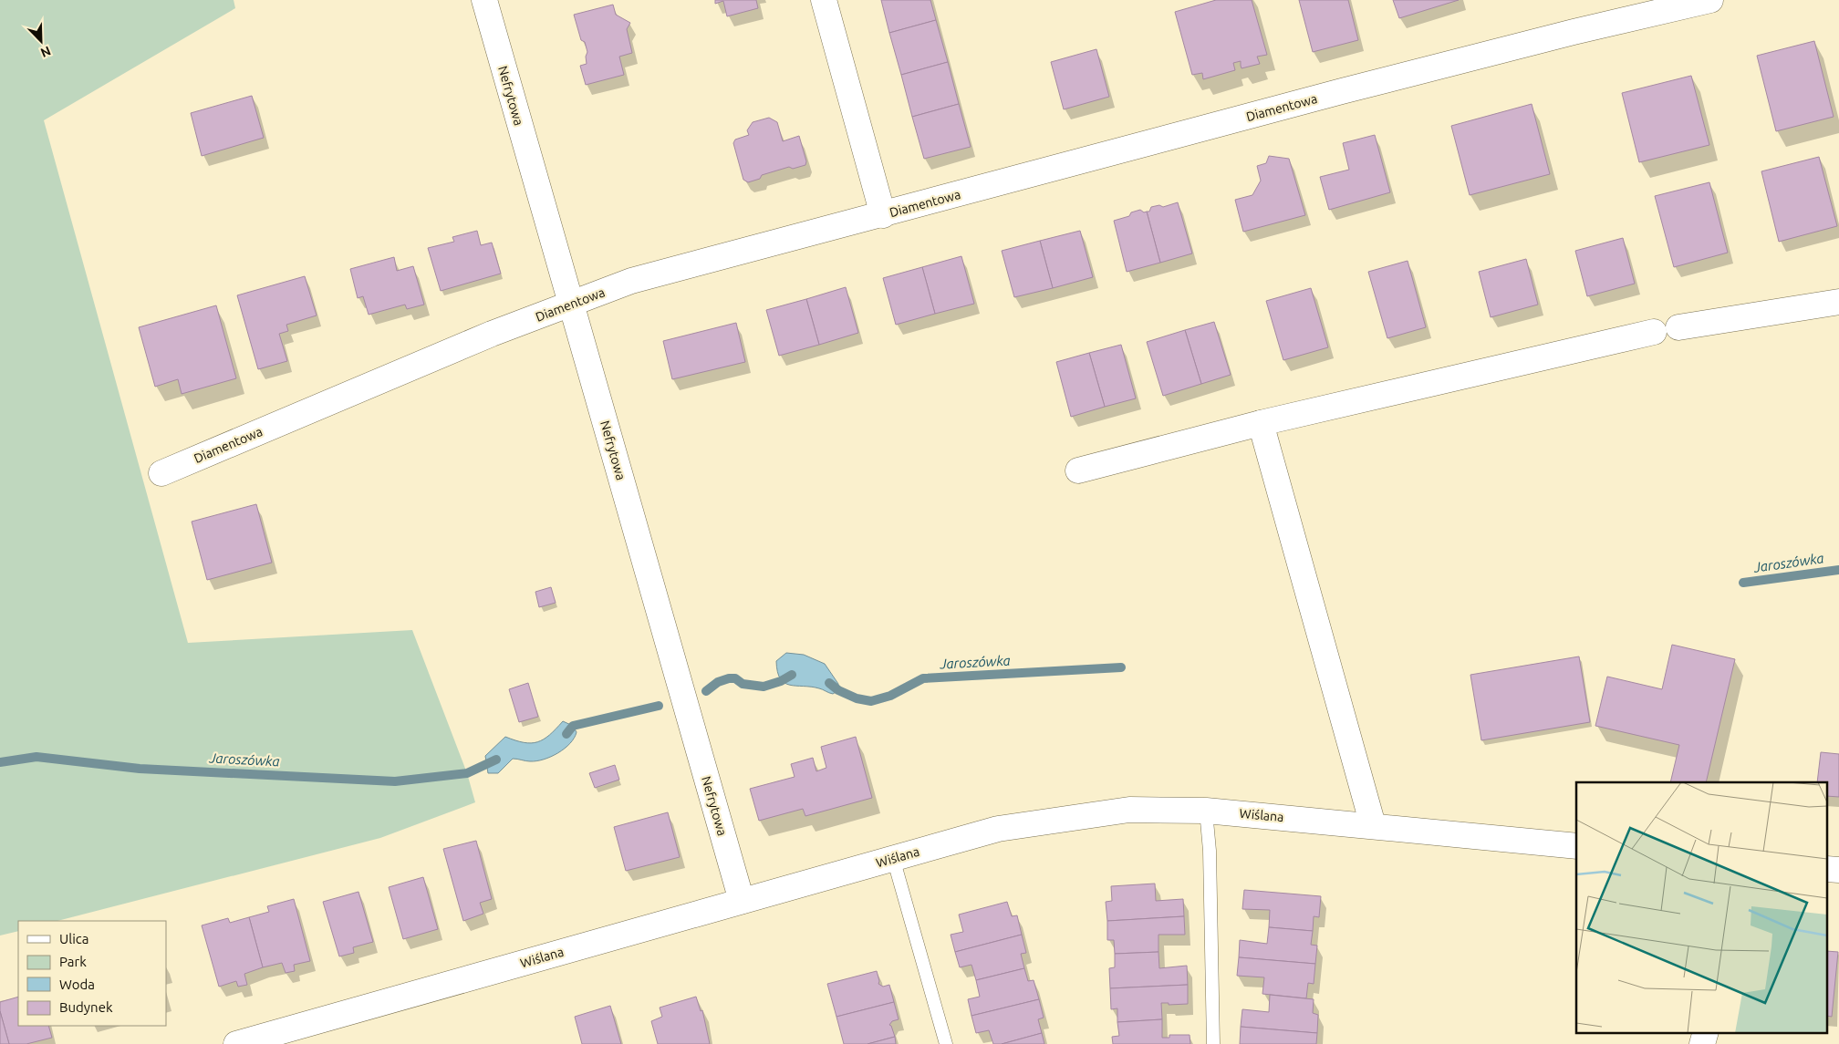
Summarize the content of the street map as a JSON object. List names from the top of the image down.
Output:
{
  "streets": {
    "street": ["Nefrytowa", "Diamentowa", "Wiślana"]
  },
  "crossings": [
    ["Nefrytowa", "Diamentowa"],
    ["Nefrytowa", "Wiślana"]
  ],
  "water": ["Jaroszówka"],
  "legend": [
    "Ulica",
    "Park",
    "Woda",
    "Budynek"
  ],
  "north": "bottom right"
}
